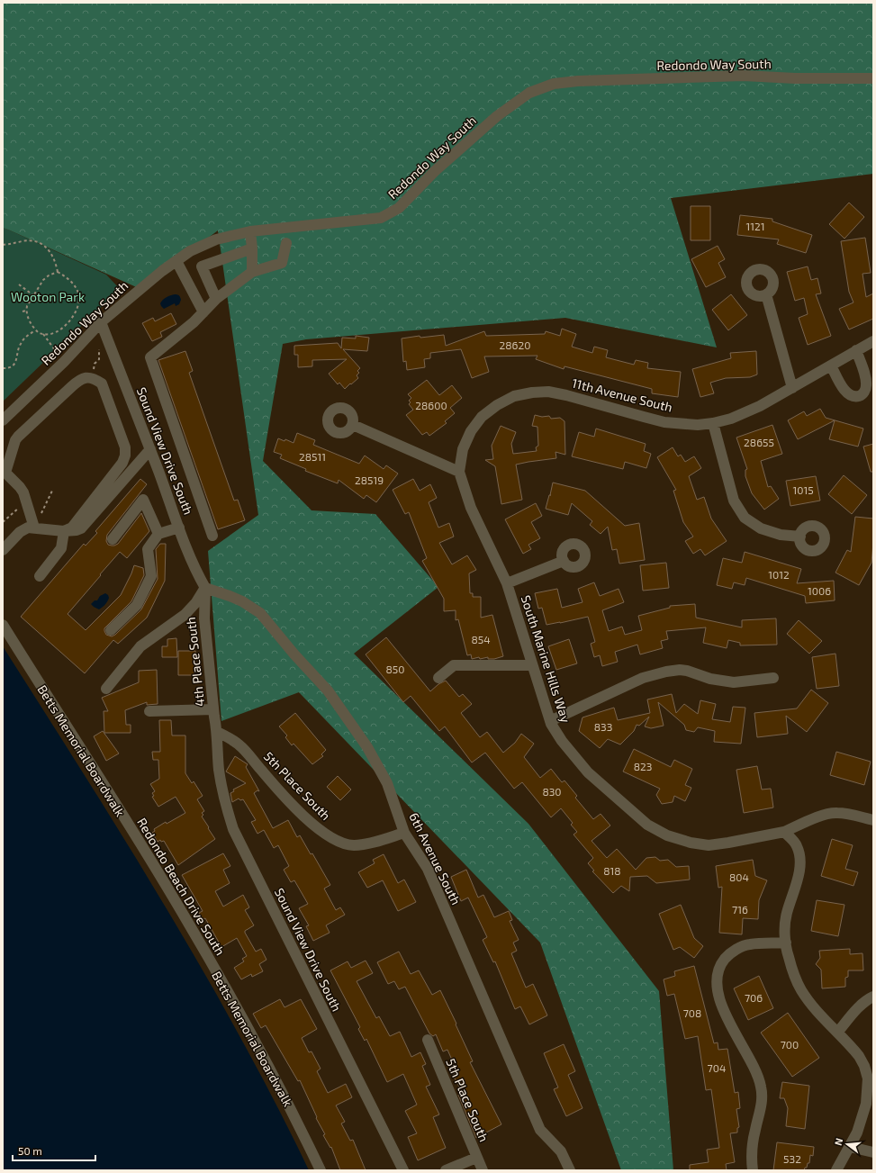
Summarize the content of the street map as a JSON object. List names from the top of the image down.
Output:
{
  "streets": {
    "street": [
      "Redondo Way South",
      "11th Avenue South",
      "Sound View Drive South",
      "South Marine Hills Way",
      "4th Place South",
      "5th Place South",
      "6th Avenue South",
      "Redondo Beach Drive South"
    ]
  },
  "crossings": [
    ["Redondo Way South", "Sound View Drive South"],
    ["11th Avenue South", "South Marine Hills Way"],
    ["Sound View Drive South", "4th Place South"],
    ["Sound View Drive South", "5th Place South"],
    ["Sound View Drive South", "6th Avenue South"],
    ["4th Place South", "5th Place South"],
    ["4th Place South", "6th Avenue South"],
    ["5th Place South", "6th Avenue South"]
  ],
  "parks": ["Wooton Park"],
  "house_numbers": [
    "1121",
    "28620",
    "28600",
    "28655",
    "28511",
    "28519",
    "1015",
    "1012",
    "1006",
    "854",
    "850",
    "833",
    "823",
    "830",
    "818",
    "804",
    "716",
    "706",
    "708",
    "700",
    "704",
    "532"
  ],
  "scale_bar": "50 m",
  "north": "left"
}
